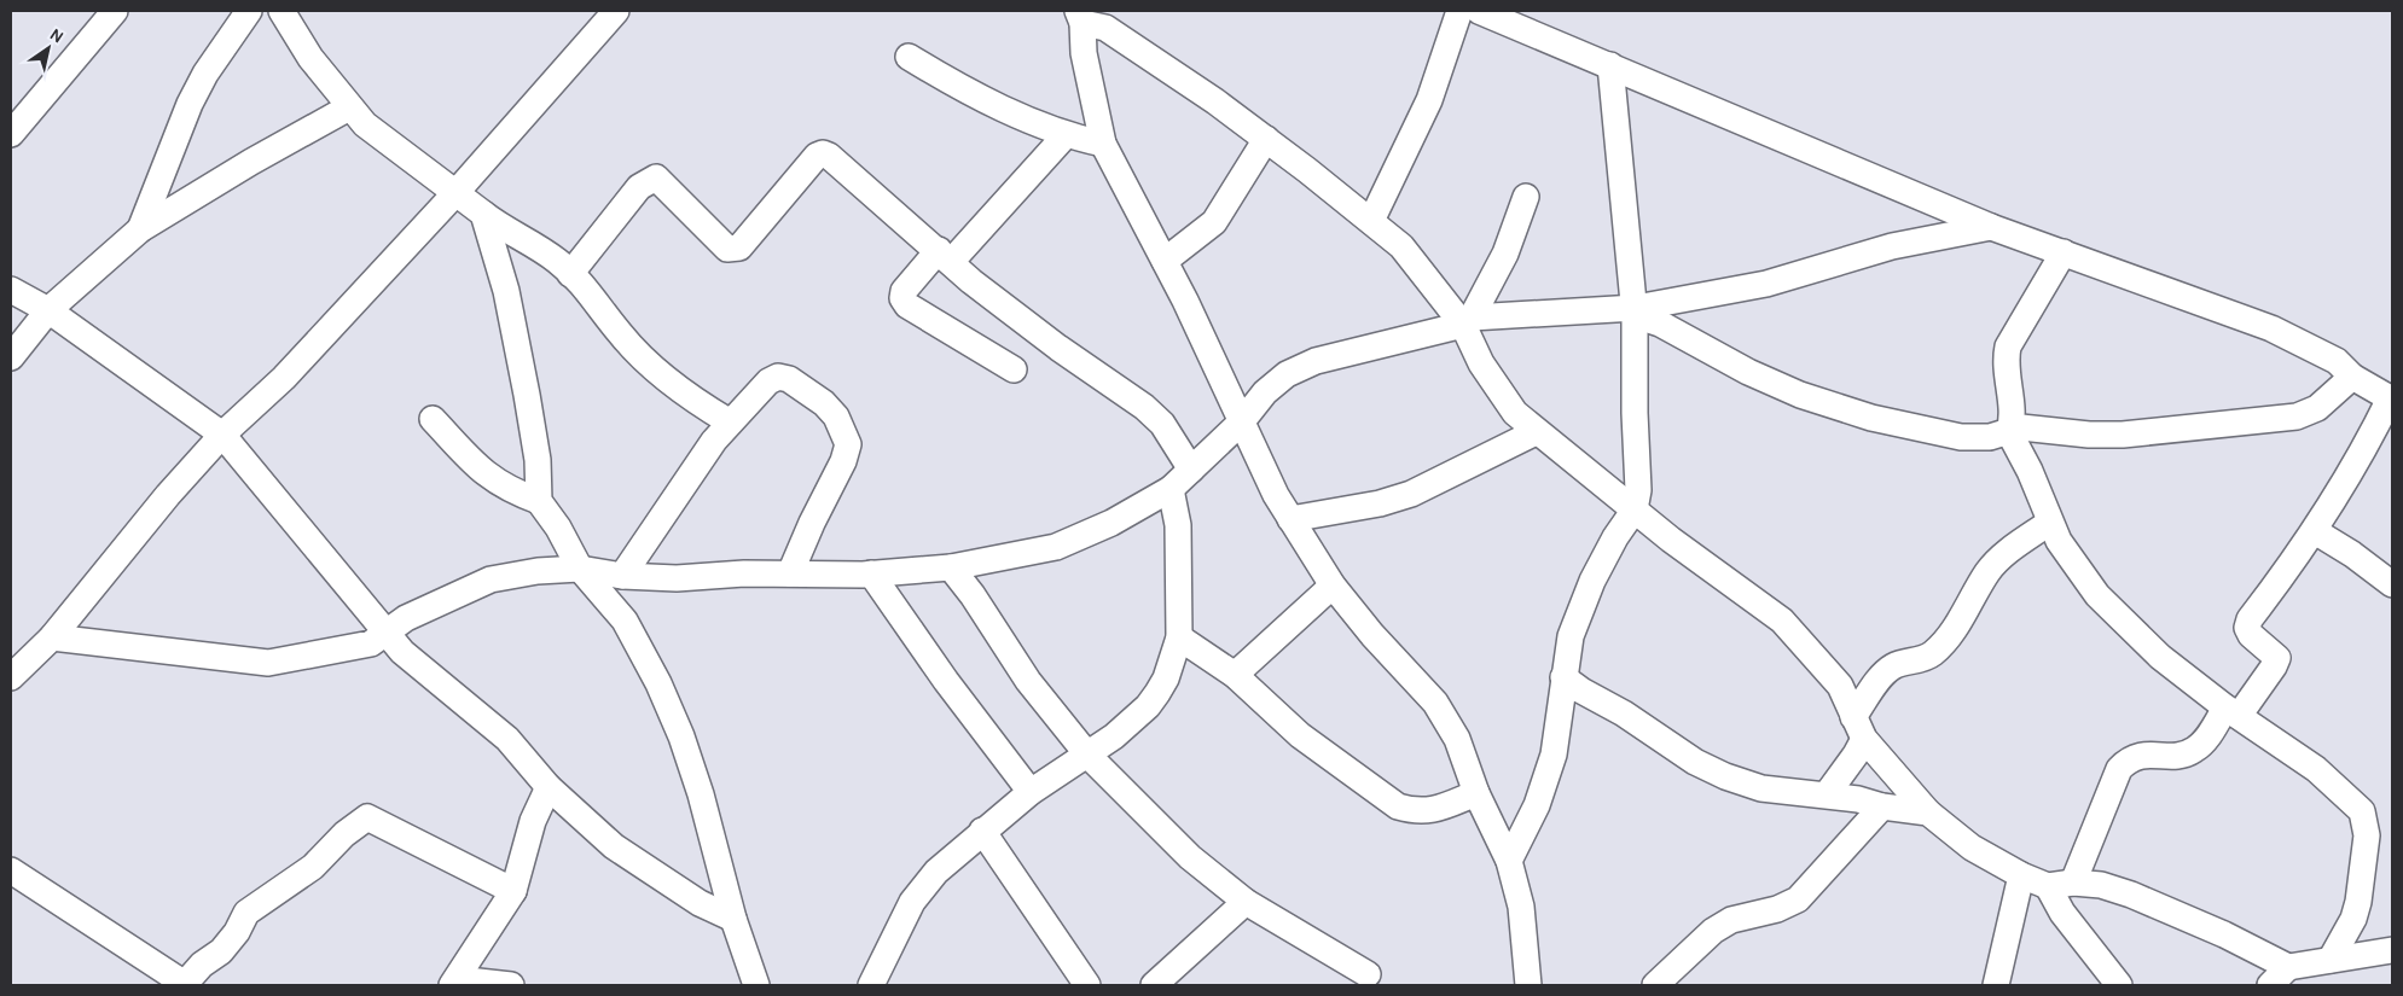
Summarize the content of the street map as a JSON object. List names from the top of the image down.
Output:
{
  "north": "top right"
}
